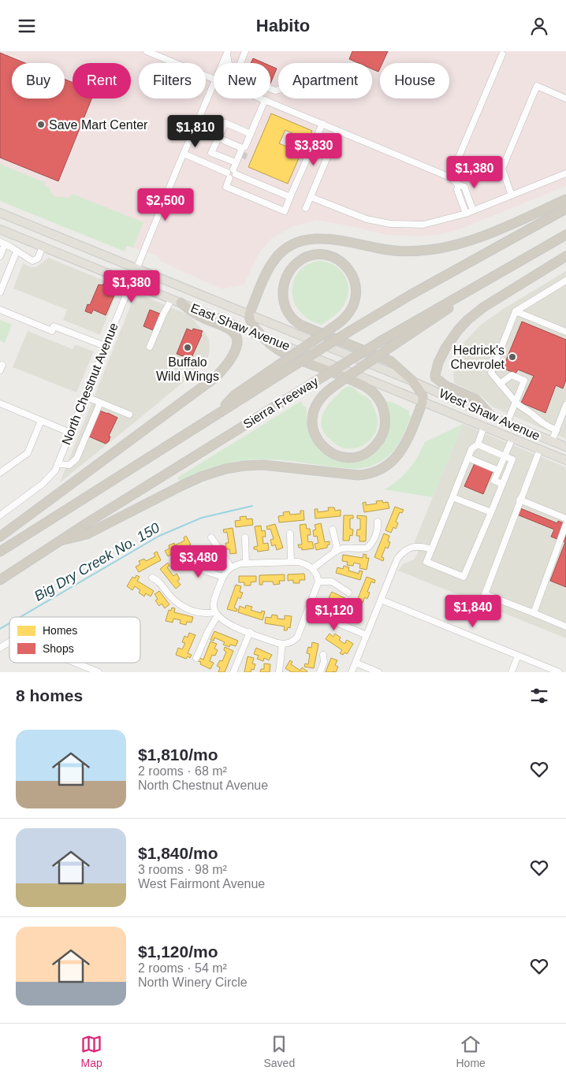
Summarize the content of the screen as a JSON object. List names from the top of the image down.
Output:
{
  "streets": {
    "highway": ["Sierra Freeway"],
    "main road": ["East Shaw Avenue", "West Shaw Avenue"],
    "street": ["North Chestnut Avenue"]
  },
  "crossings": [
    ["East Shaw Avenue", "North Chestnut Avenue"],
    ["East Shaw Avenue", "West Shaw Avenue"]
  ],
  "water": ["Big Dry Creek No. 150"],
  "places": ["Save Mart Center", "Buffalo Wild Wings", "Hedrick's Chevrolet"],
  "legend": ["Homes", "Shops"],
  "page": {
    "header": "Habito",
    "chip": [
      "Buy",
      "Rent",
      "Filters",
      "New",
      "Apartment",
      "House"
    ],
    "price": [
      "$1,810",
      "$3,830",
      "$1,380",
      "$2,500",
      "$1,380",
      "$3,480",
      "$1,840",
      "$1,120"
    ],
    "heading": "8 homes",
    "list": [
      {
        "name": "$1,810/mo",
        "note": "2 rooms · 68 m² · North Chestnut Avenue"
      },
      {
        "name": "$1,840/mo",
        "note": "3 rooms · 98 m² · West Fairmont Avenue"
      },
      {
        "name": "$1,120/mo",
        "note": "2 rooms · 54 m² · North Winery Circle"
      }
    ],
    "tabs": ["Map", "Saved", "Home"]
  }
}
